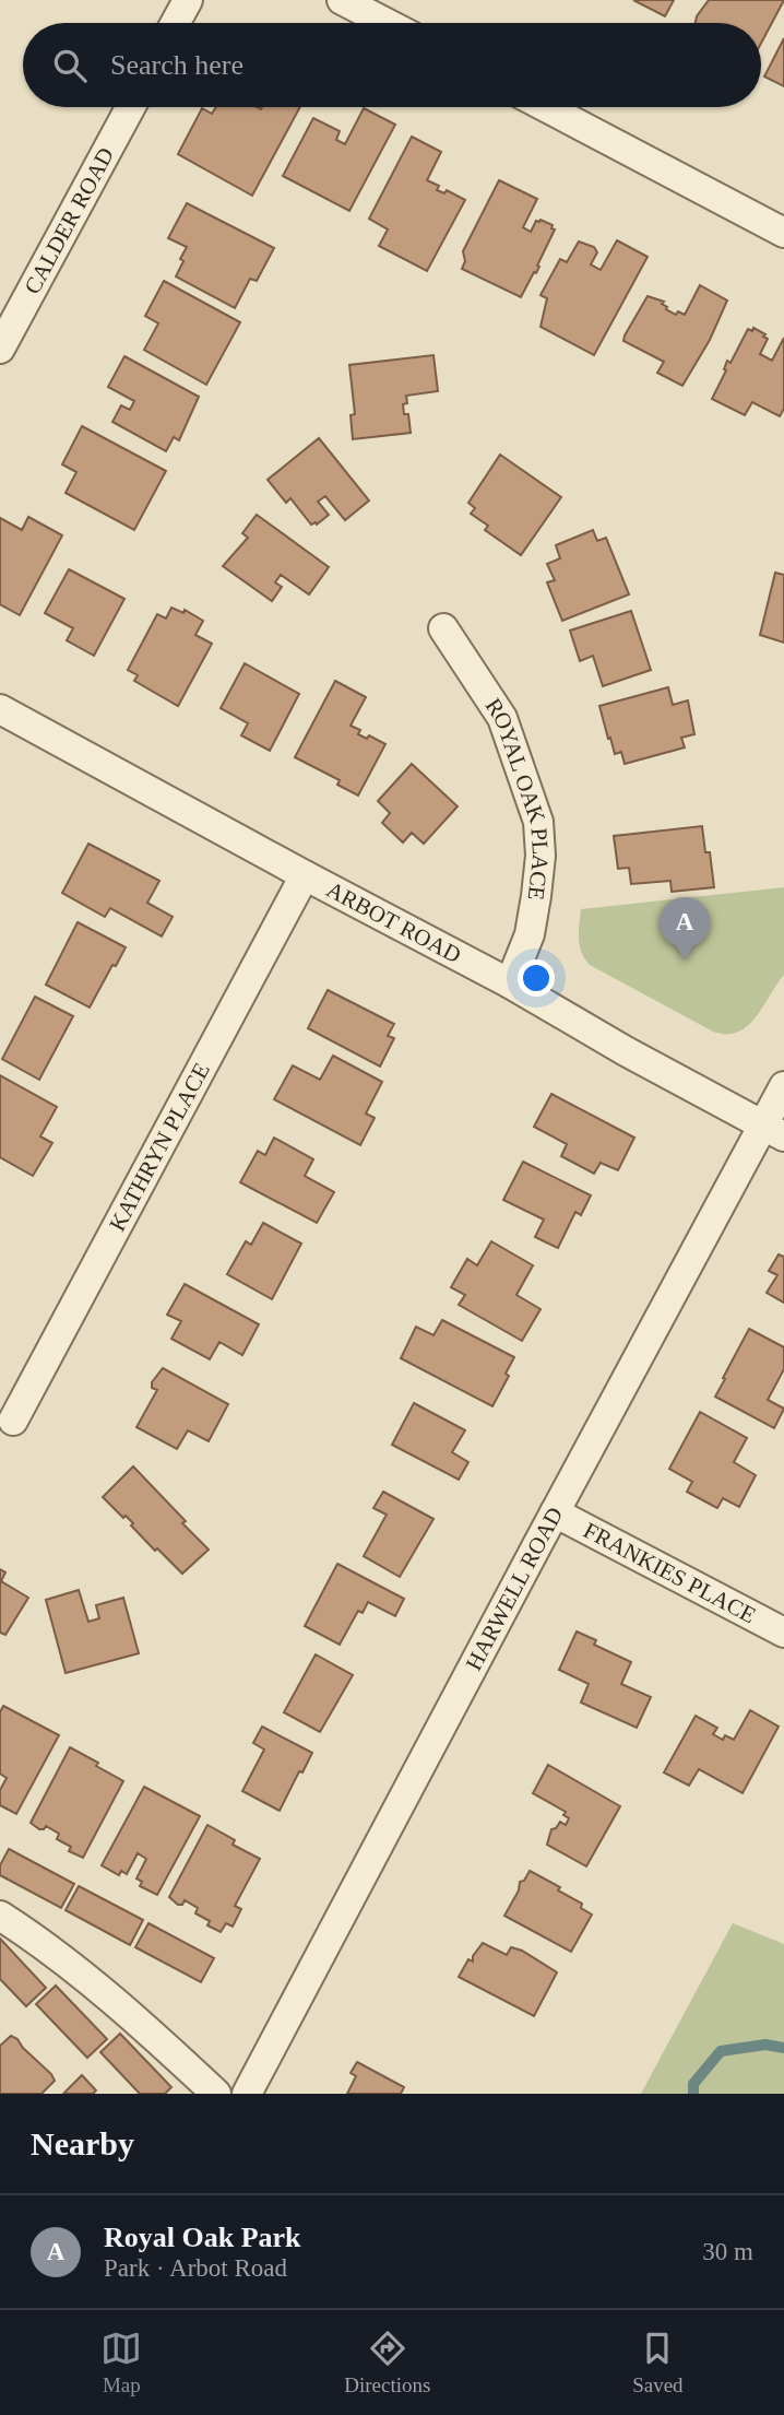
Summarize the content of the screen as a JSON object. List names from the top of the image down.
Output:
{
  "streets": {
    "street": [
      "CALDER ROAD",
      "ROYAL OAK PLACE",
      "ARBOT ROAD",
      "KATHRYN PLACE",
      "FRANKIES PLACE",
      "HARWELL ROAD"
    ]
  },
  "crossings": [
    ["ROYAL OAK PLACE", "ARBOT ROAD"],
    ["ARBOT ROAD", "KATHRYN PLACE"],
    ["ARBOT ROAD", "HARWELL ROAD"],
    ["FRANKIES PLACE", "HARWELL ROAD"]
  ],
  "page": {
    "search": "Search here",
    "pins": "A",
    "heading": "Nearby",
    "list": [
      {
        "mark": "A",
        "name": "Royal Oak Park",
        "note": "Park · Arbot Road",
        "value": "30 m"
      }
    ],
    "nav": ["Map", "Directions", "Saved"]
  }
}
